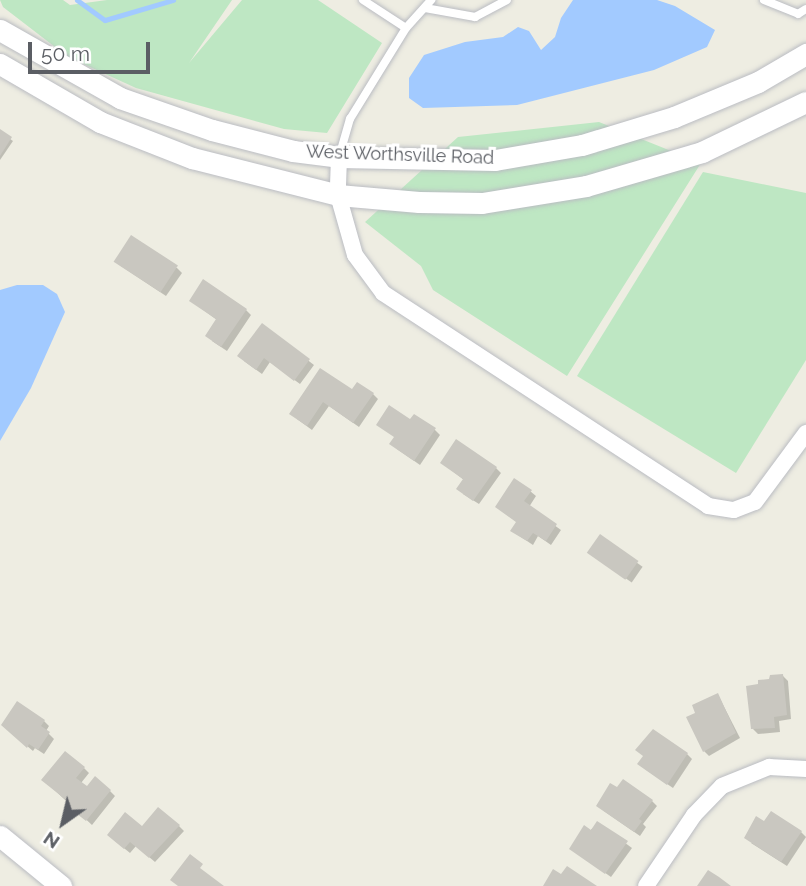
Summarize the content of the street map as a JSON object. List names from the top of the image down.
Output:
{
  "streets": {
    "main road": ["West Worthsville Road"]
  },
  "scale_bar": "50 m",
  "north": "bottom left"
}
